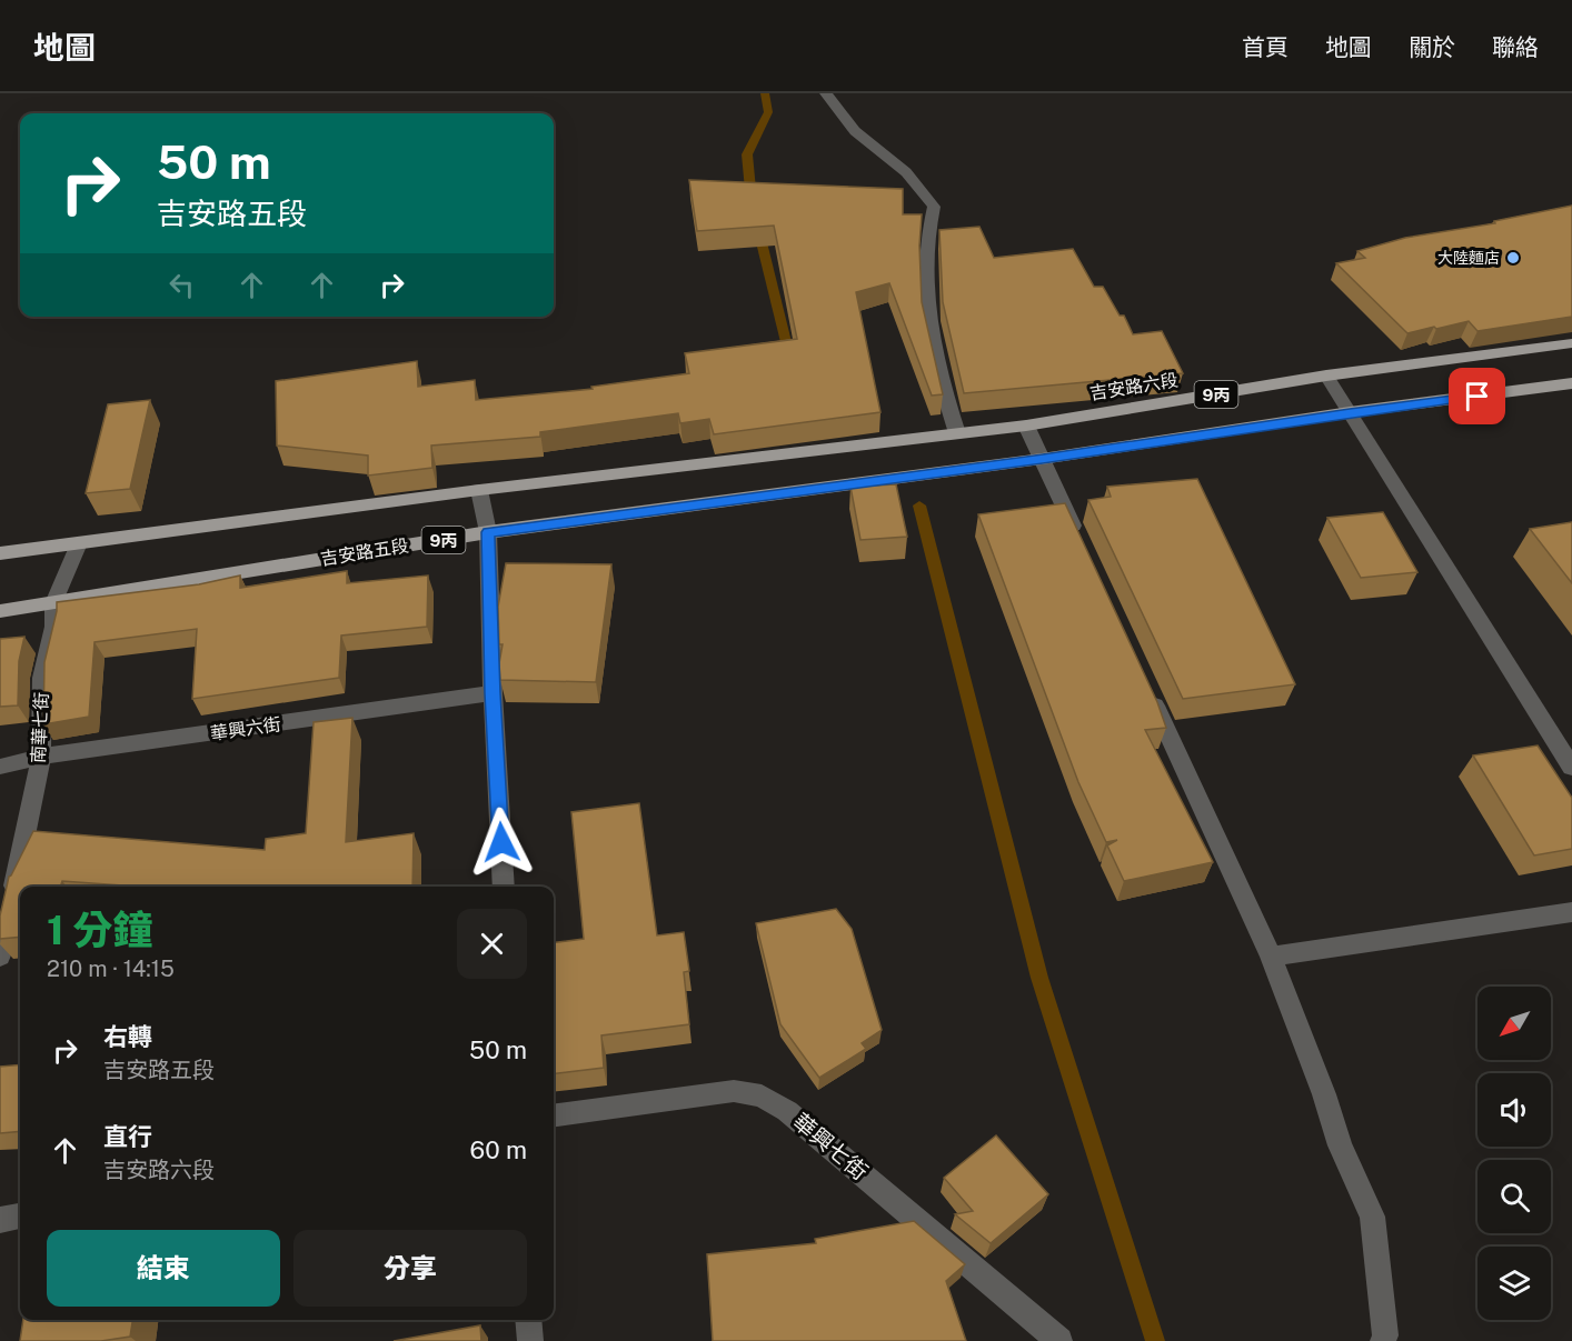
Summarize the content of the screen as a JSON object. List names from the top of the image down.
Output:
{
  "streets": {
    "main road": ["吉安路六段", "9丙", "吉安路五段"],
    "street": ["南華七街", "華興六街", "華興七街"]
  },
  "crossings": [
    ["吉安路六段", "9丙"],
    ["9丙", "吉安路五段"],
    ["9丙", "南華七街"],
    ["吉安路五段", "南華七街"],
    ["南華七街", "華興六街"]
  ],
  "places": ["大陸麵店"],
  "north": "bottom left",
  "page": {
    "header": "地圖",
    "nav": [
      "首頁",
      "地圖",
      "關於",
      "聯絡"
    ],
    "turn": ["50 m", "吉安路五段"],
    "heading": ["1 分鐘", "210 m · 14:15"],
    "list": [
      {
        "name": "右轉",
        "note": "吉安路五段",
        "value": "50 m"
      },
      {
        "name": "直行",
        "note": "吉安路六段",
        "value": "60 m"
      }
    ],
    "buttons": ["結束", "分享"]
  }
}
